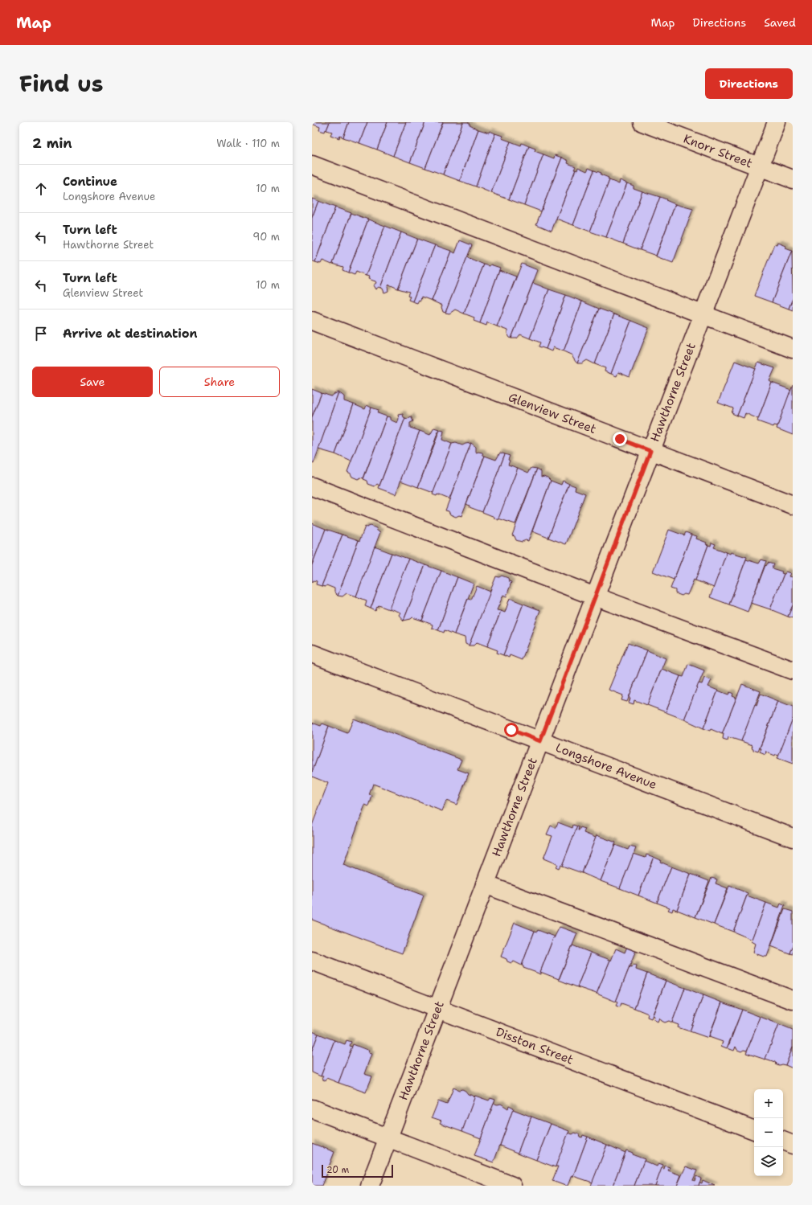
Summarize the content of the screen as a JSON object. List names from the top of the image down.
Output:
{
  "streets": {
    "street": [
      "Knorr Street",
      "Hawthorne Street",
      "Glenview Street",
      "Longshore Avenue",
      "Disston Street"
    ]
  },
  "crossings": [
    ["Knorr Street", "Hawthorne Street"],
    ["Hawthorne Street", "Glenview Street"],
    ["Hawthorne Street", "Longshore Avenue"],
    ["Hawthorne Street", "Disston Street"]
  ],
  "scale_bar": "20 m",
  "page": {
    "header": "Map",
    "nav": ["Map", "Directions", "Saved"],
    "title": "Find us",
    "buttons": [
      "Directions",
      ["Save", "Share"]
    ],
    "heading": ["2 min", "Walk · 110 m"],
    "list": [
      ["Continue", "Longshore Avenue", "10 m"],
      ["Turn left", "Hawthorne Street", "90 m"],
      ["Turn left", "Glenview Street", "10 m"],
      "Arrive at destination"
    ],
    "map_buttons": ["+", "−"],
    "scale": "20 m"
  }
}
